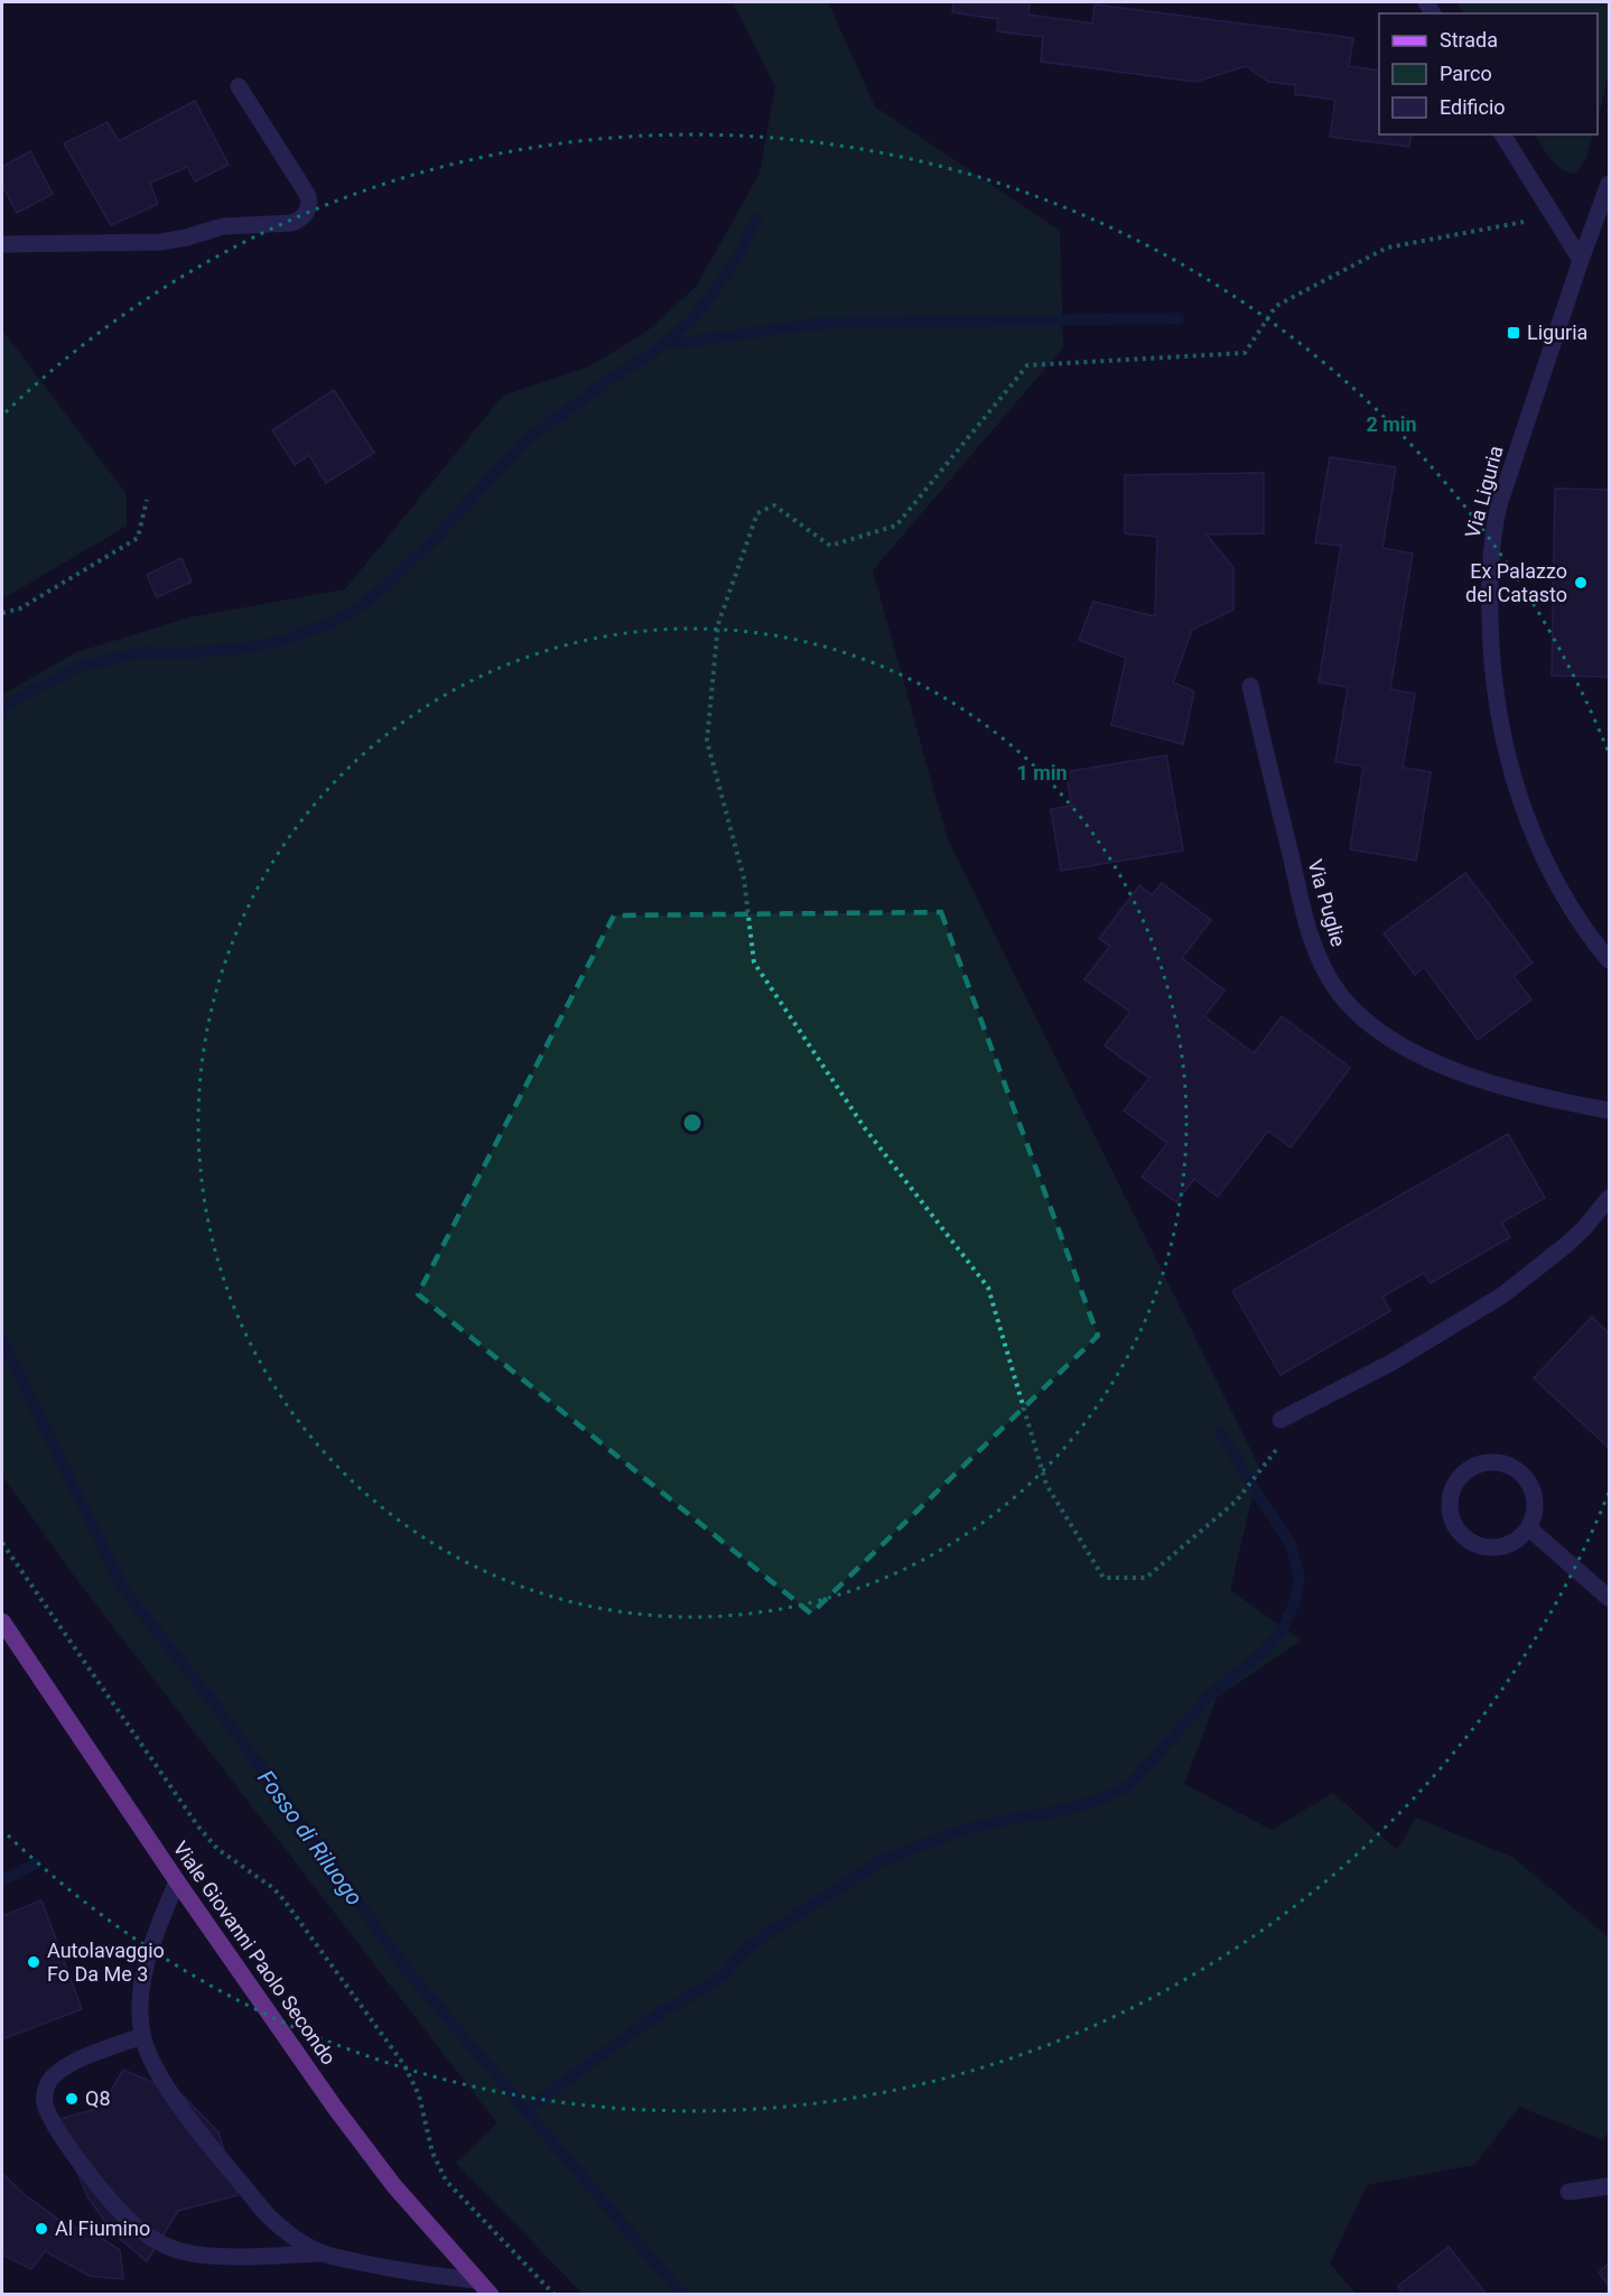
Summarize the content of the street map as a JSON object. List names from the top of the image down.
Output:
{
  "streets": {
    "main road": ["Viale Giovanni Paolo Secondo"],
    "street": ["Via Liguria", "Via Puglie"]
  },
  "water": ["Fosso di Riluogo"],
  "places": {
    "transit": ["Liguria"],
    "other": [
      "Ex Palazzo del Catasto",
      "Autolavaggio Fo Da Me 3",
      "Q8",
      "Al Fiumino"
    ]
  },
  "legend": ["Strada", "Parco", "Edificio"],
  "rings": ["2 min", "1 min"]
}
